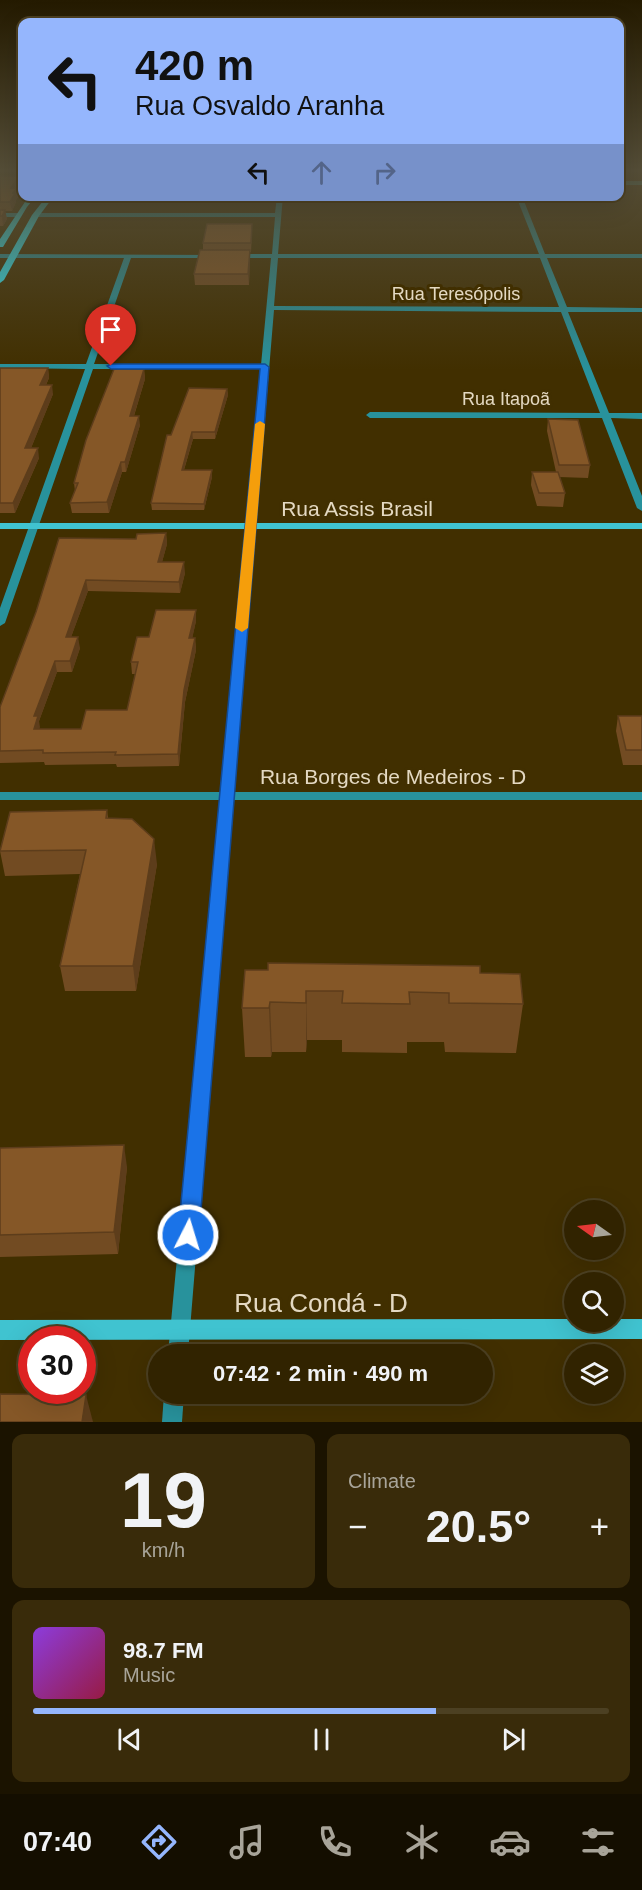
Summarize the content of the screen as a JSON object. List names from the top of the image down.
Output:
{
  "streets": {
    "street": [
      "Rua Teresópolis",
      "Rua Itapoã",
      "Rua Assis Brasil",
      "Rua Borges de Medeiros - D",
      "Rua Condá - D"
    ]
  },
  "north": "left",
  "page": {
    "turn": ["420 m", "Rua Osvaldo Aranha"],
    "limit": "30",
    "trip": "07:42 · 2 min · 490 m",
    "tile": [
      ["19", "km/h"],
      "Climate"
    ],
    "heat": ["−", "20.5°", "+"],
    "song": ["98.7 FM", "Music"],
    "tabs": "07:40"
  }
}
